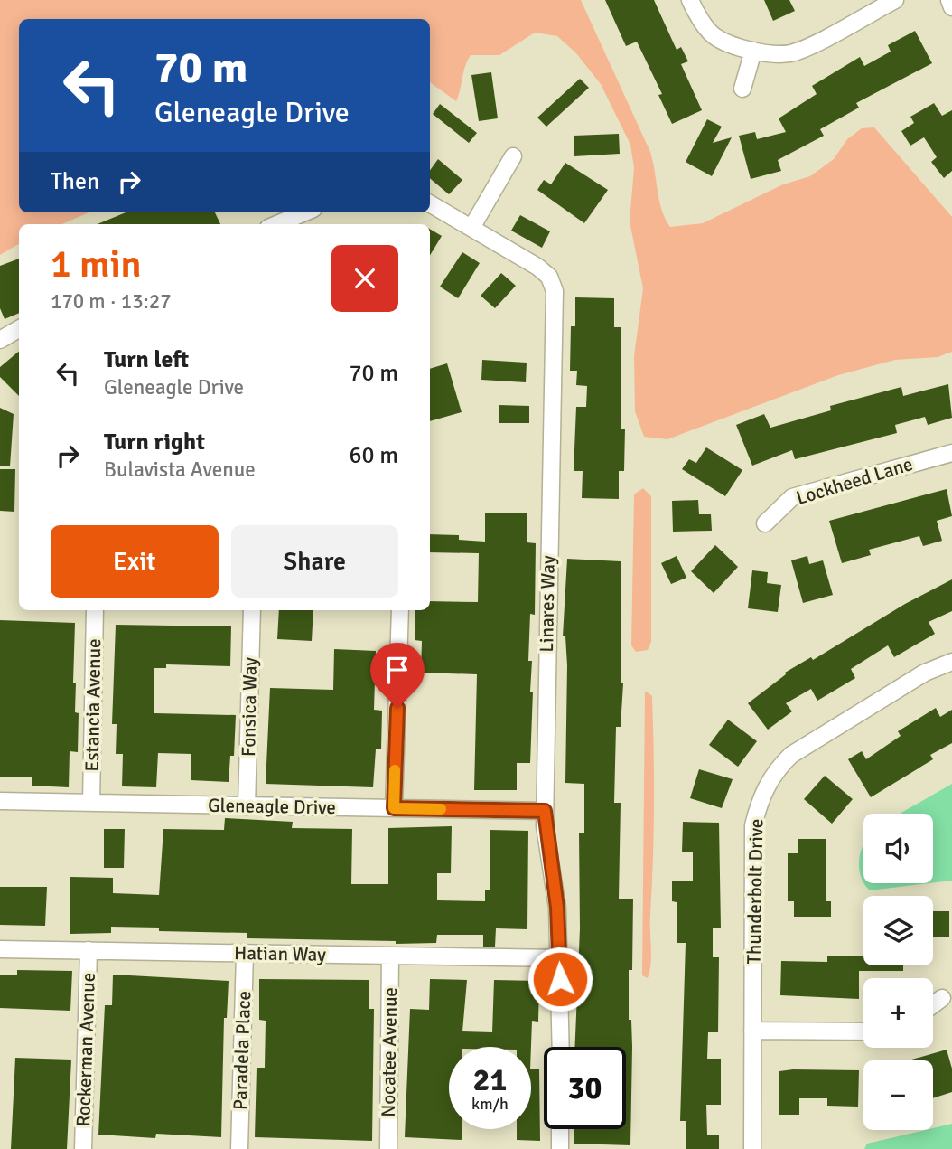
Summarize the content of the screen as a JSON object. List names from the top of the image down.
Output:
{
  "streets": {
    "street": [
      "Lockheed Lane",
      "Linares Way",
      "Estancia Avenue",
      "Fonsica Way",
      "Gleneagle Drive",
      "Thunderbolt Drive",
      "Hatian Way",
      "Rockerman Avenue",
      "Paradela Place",
      "Nocatee Avenue"
    ]
  },
  "crossings": [
    ["Linares Way", "Gleneagle Drive"],
    ["Linares Way", "Hatian Way"],
    ["Estancia Avenue", "Gleneagle Drive"],
    ["Fonsica Way", "Gleneagle Drive"],
    ["Hatian Way", "Rockerman Avenue"],
    ["Hatian Way", "Paradela Place"],
    ["Hatian Way", "Nocatee Avenue"]
  ],
  "page": {
    "turn": ["70 m", "Gleneagle Drive"],
    "then": "Then",
    "heading": ["1 min", "170 m · 13:27"],
    "list": [
      {
        "name": "Turn left",
        "note": "Gleneagle Drive",
        "value": "70 m"
      },
      {
        "name": "Turn right",
        "note": "Bulavista Avenue",
        "value": "60 m"
      }
    ],
    "buttons": ["Exit", "Share"],
    "map_buttons": ["+", "−"],
    "speed": "21 km/h",
    "limit": "30"
  }
}
